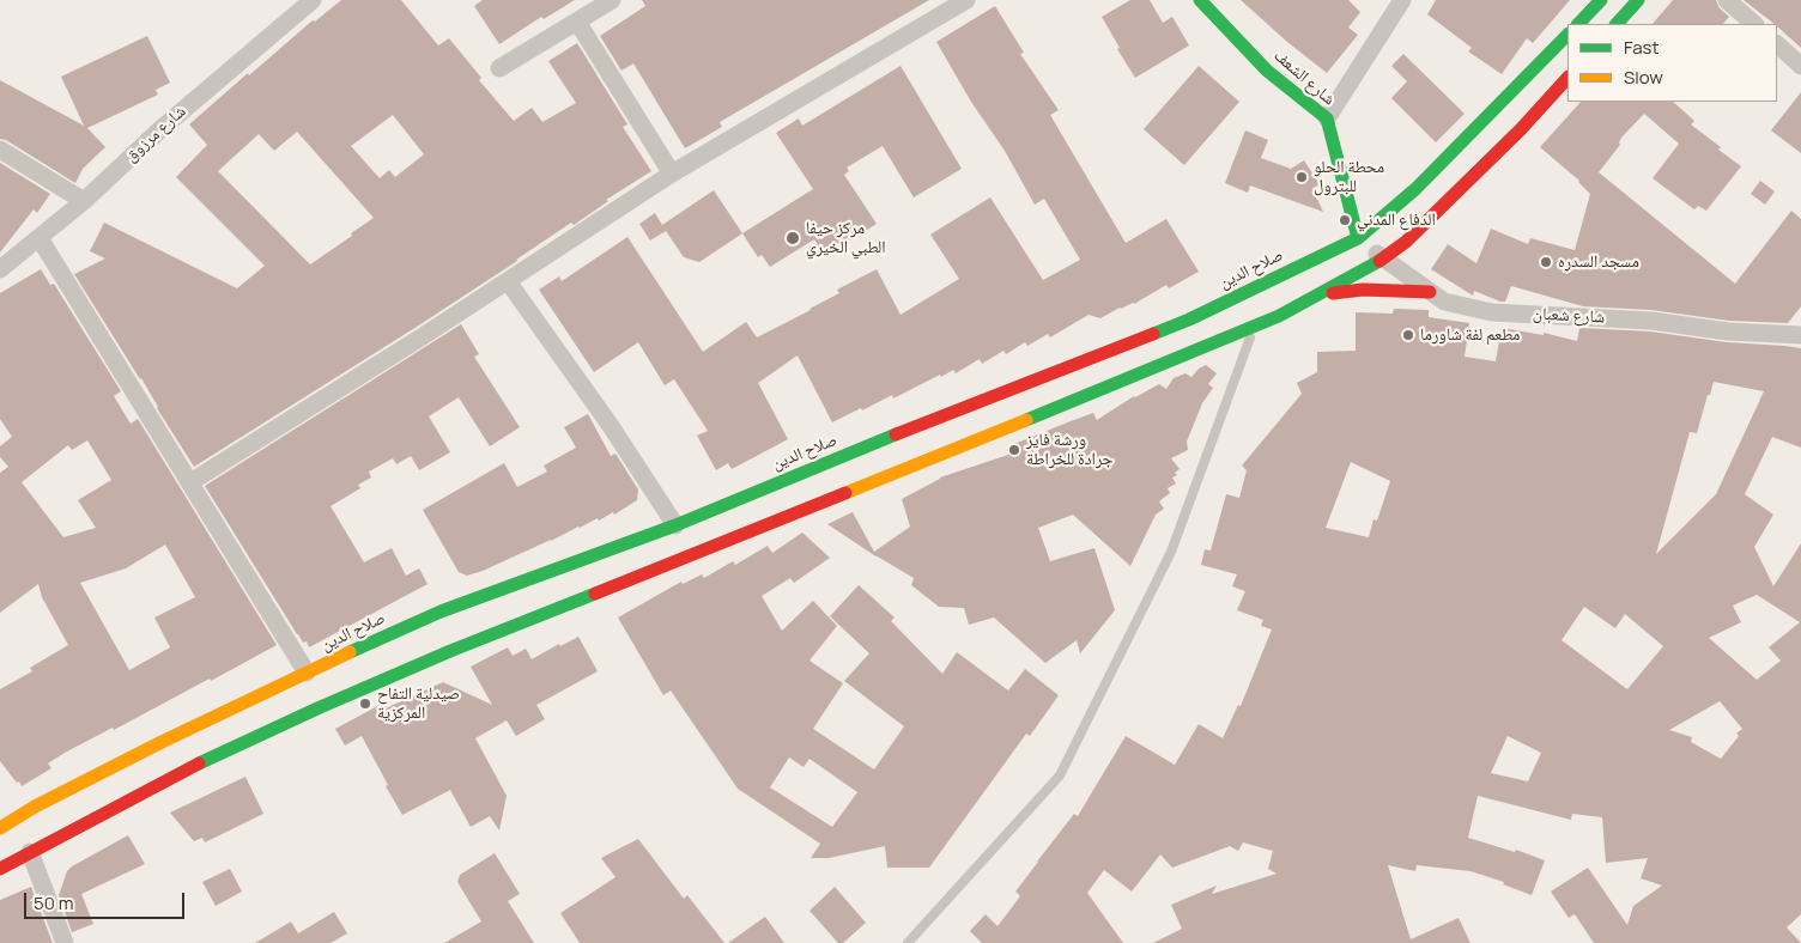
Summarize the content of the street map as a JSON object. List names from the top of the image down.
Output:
{
  "streets": {
    "main road": ["شارع الشعف", "صلاح الدين"],
    "street": ["شارع مرزوق", "شارع شعبان"]
  },
  "crossings": [
    ["شارع الشعف", "صلاح الدين"],
    ["شارع الشعف", "شارع شعبان"],
    ["صلاح الدين", "شارع شعبان"]
  ],
  "places": [
    "محطة الحلو للبترول",
    "الدفاع المدني",
    "مركز حيفا الطبي الخيري",
    "مسجد السدره",
    "مطعم لفة شاورما",
    "ورشة فايز جرادة للخراطة",
    "صيدلية التفاح المركزية"
  ],
  "legend": ["Fast", "Slow"],
  "scale_bar": "50 m"
}
